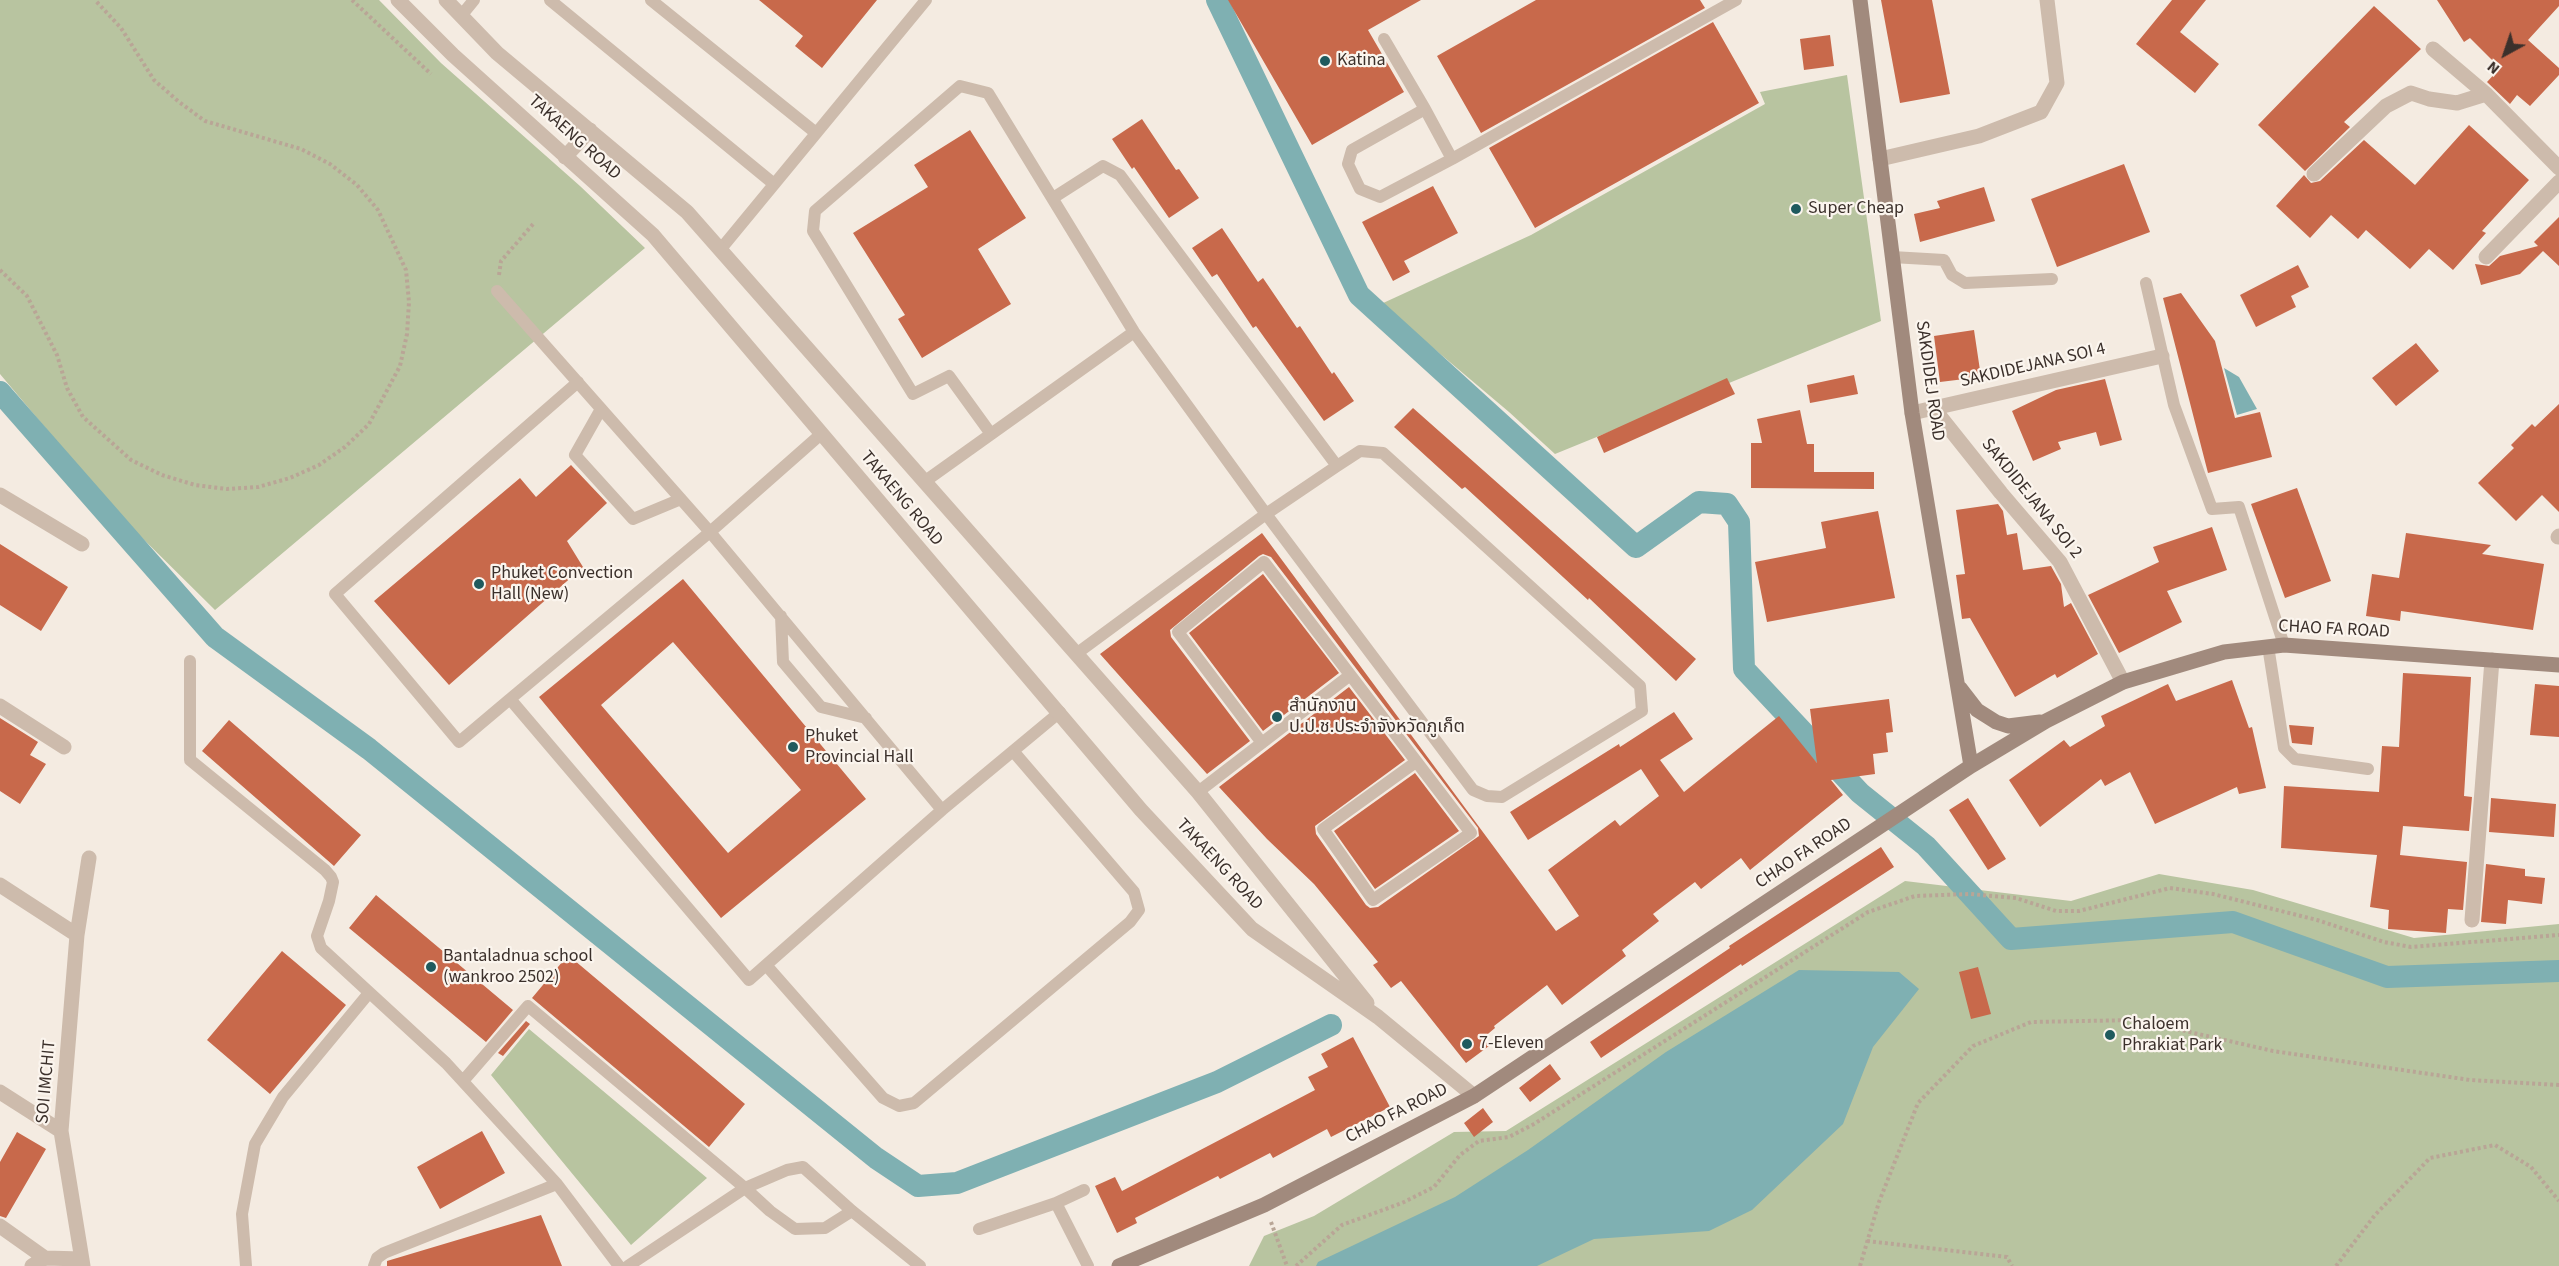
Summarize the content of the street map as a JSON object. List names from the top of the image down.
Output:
{
  "streets": {
    "main road": ["SAKDIDEJ ROAD", "CHAO FA ROAD"],
    "street": [
      "TAKAENG ROAD",
      "SAKDIDEJANA SOI 4",
      "SAKDIDEJANA SOI 2",
      "SOI IMCHIT"
    ]
  },
  "crossings": [
    ["TAKAENG ROAD", "CHAO FA ROAD"],
    ["SAKDIDEJANA SOI 4", "SAKDIDEJ ROAD"],
    ["SAKDIDEJANA SOI 4", "SAKDIDEJANA SOI 2"],
    ["SAKDIDEJ ROAD", "CHAO FA ROAD"],
    ["SAKDIDEJANA SOI 2", "CHAO FA ROAD"]
  ],
  "places": [
    "Katina",
    "Super Cheap",
    "Phuket Convection Hall (New)",
    "สำนักงาน ป.ป.ช.ประจำจังหวัดภูเก็ต",
    "Phuket Provincial Hall",
    "Bantaladnua school (wankroo 2502)",
    "Chaloem Phrakiat Park",
    "7-Eleven"
  ],
  "north": "bottom left"
}
